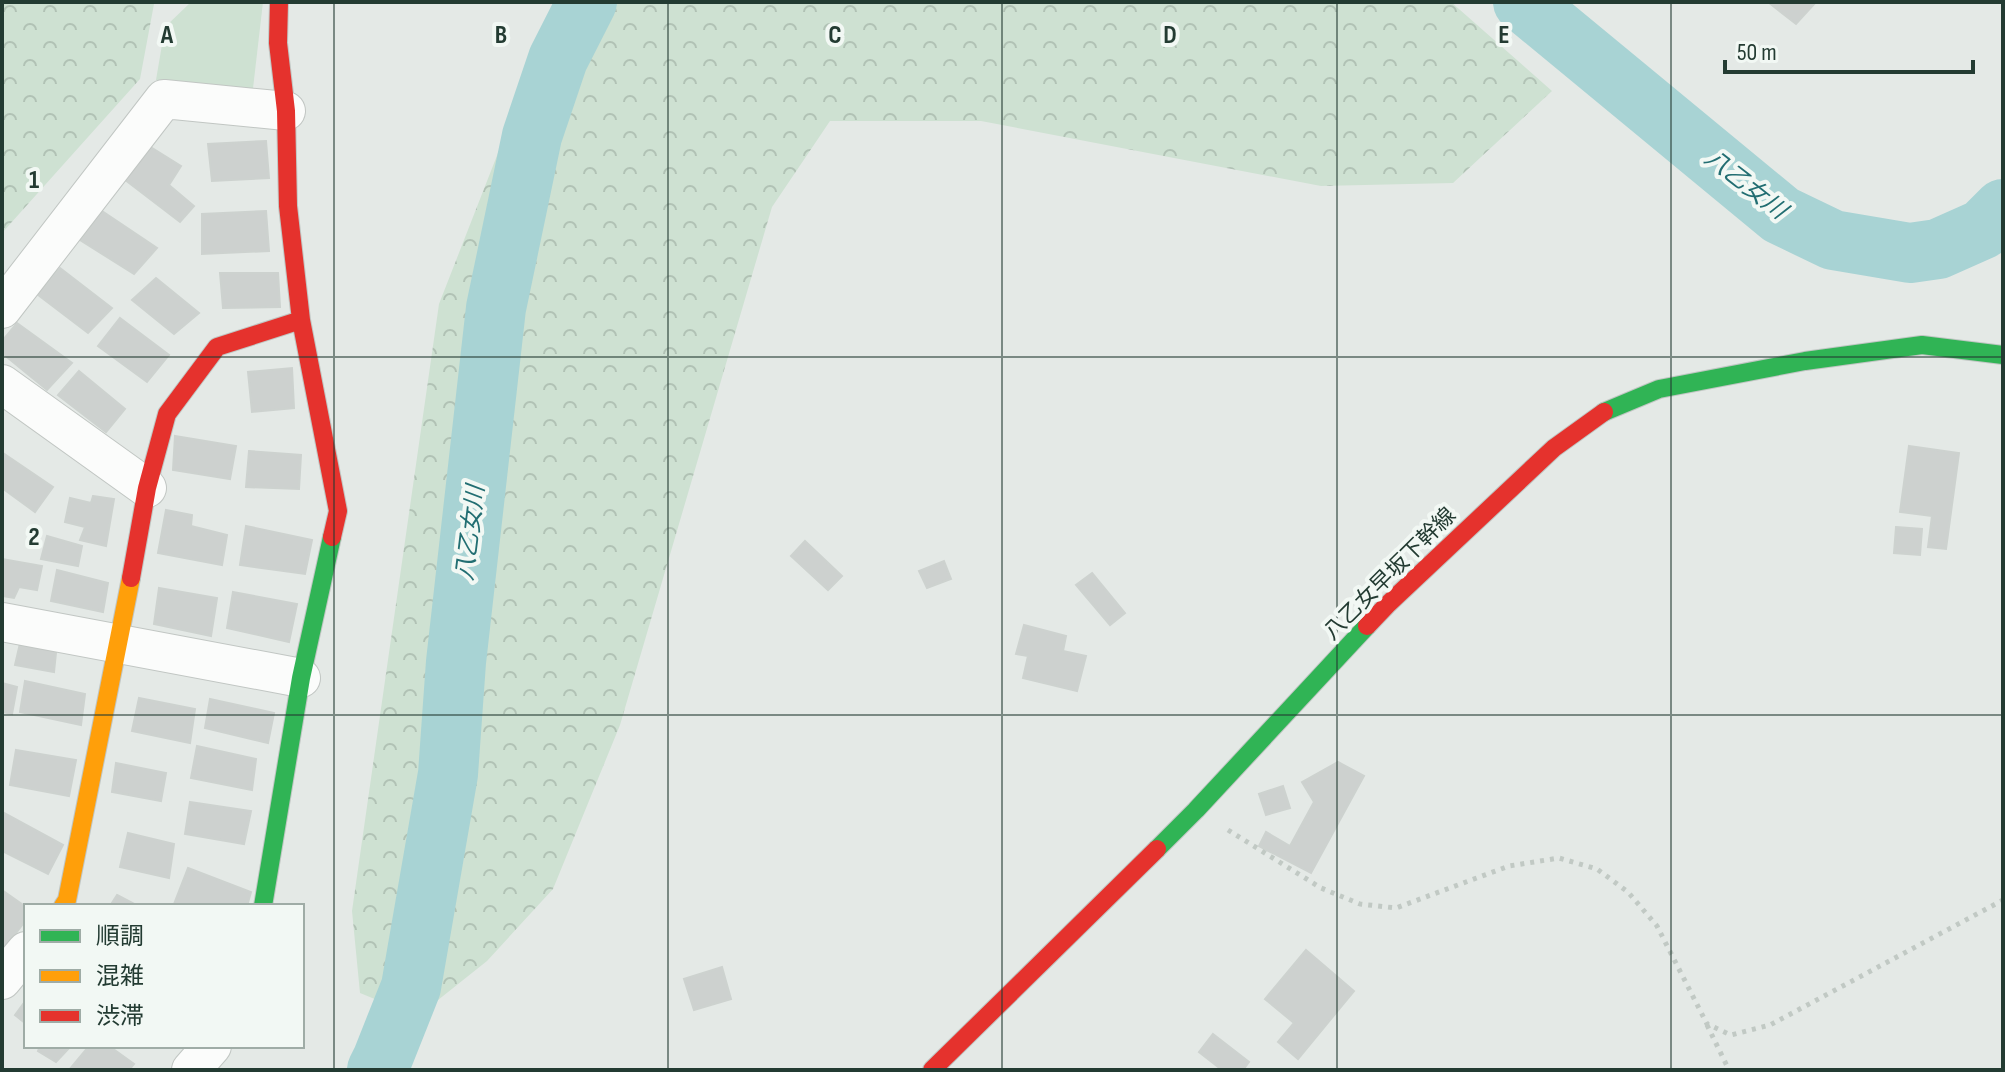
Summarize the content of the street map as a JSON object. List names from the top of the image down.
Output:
{
  "streets": {
    "street": ["八乙女早坂下幹線"]
  },
  "water": ["八乙女川"],
  "legend": ["順調", "混雑", "渋滞"],
  "scale_bar": "50 m",
  "grid": {
    "columns": [
      "A",
      "B",
      "C",
      "D",
      "E"
    ],
    "rows": ["1", "2"]
  }
}
